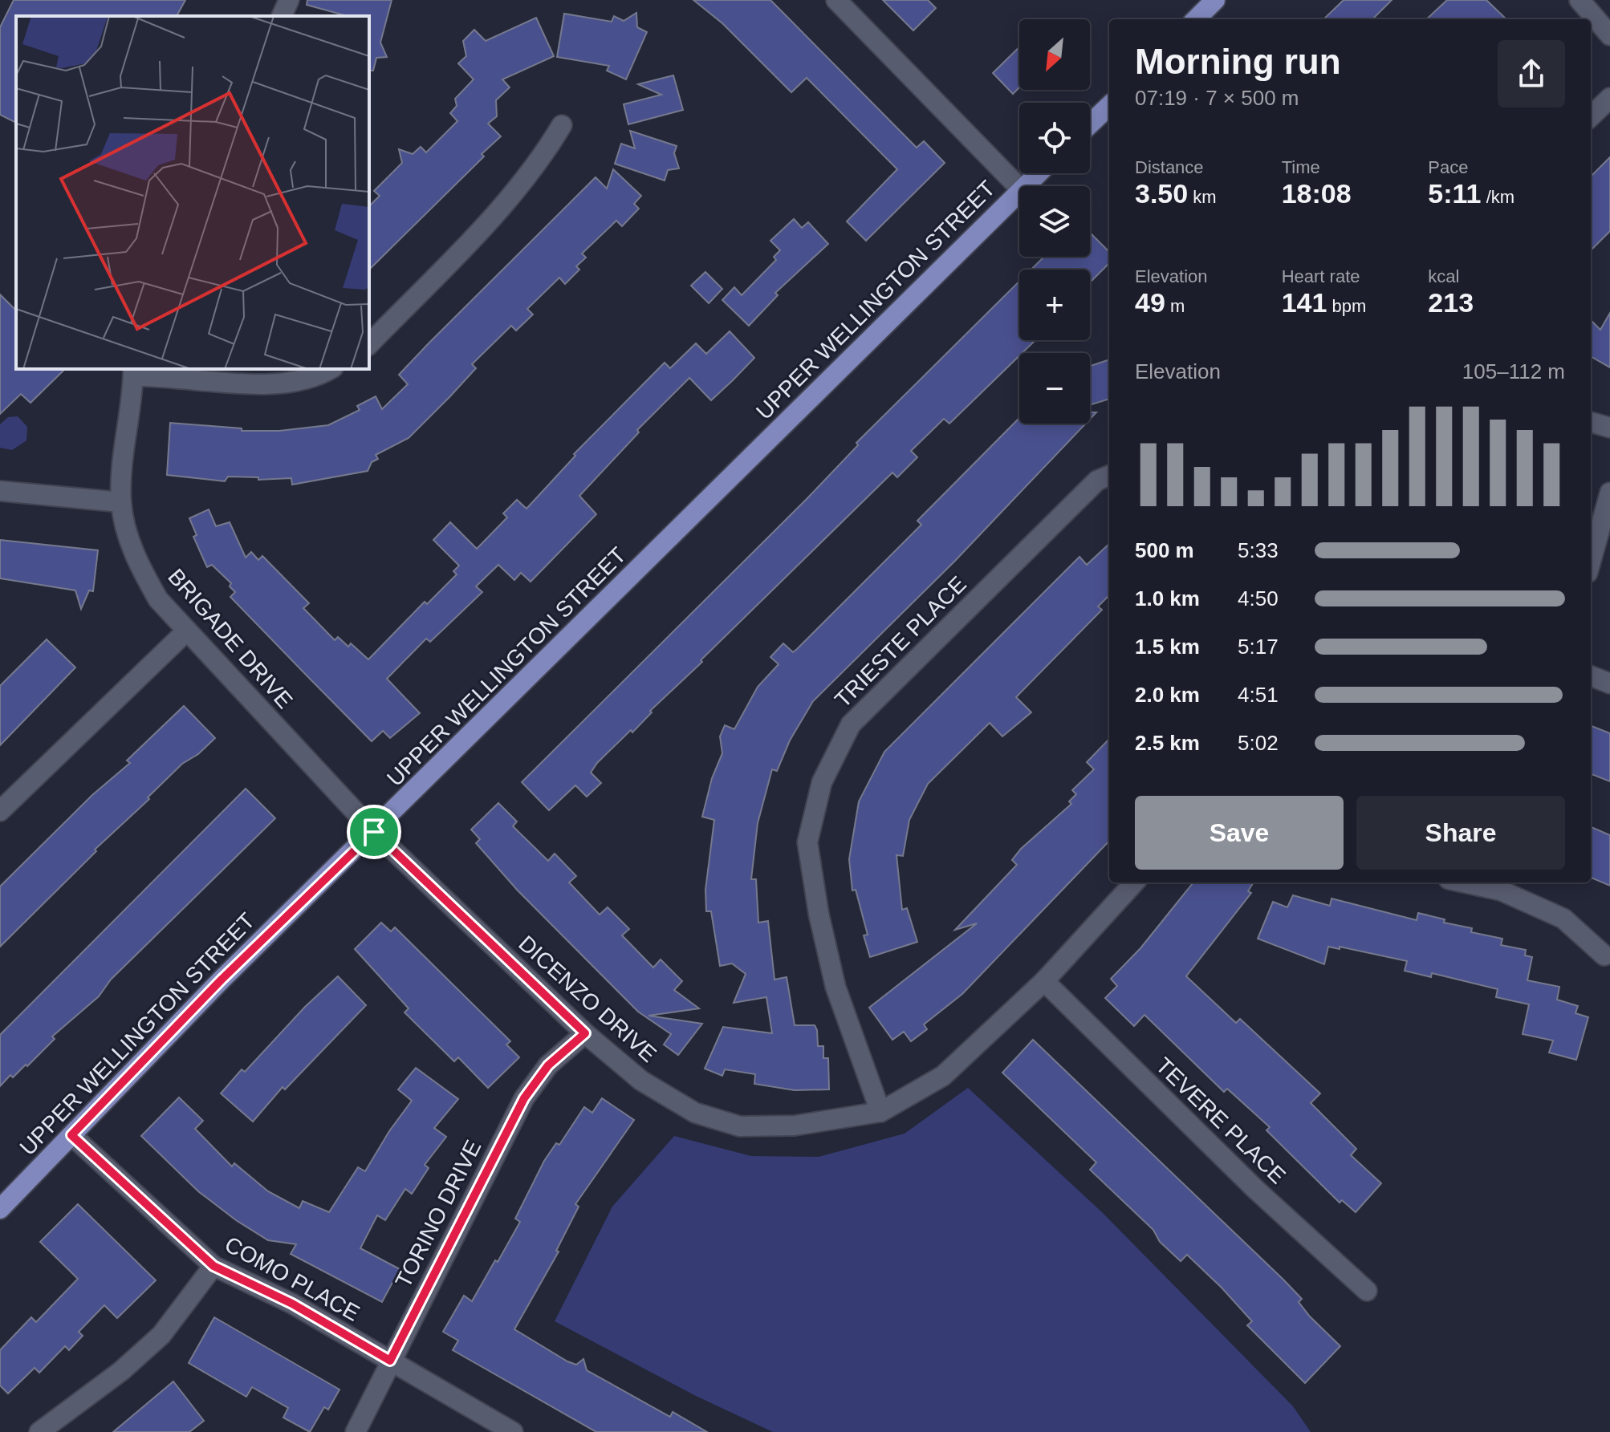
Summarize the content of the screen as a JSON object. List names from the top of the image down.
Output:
{
  "streets": {
    "main road": ["UPPER WELLINGTON STREET"],
    "street": [
      "BRIGADE DRIVE",
      "TRIESTE PLACE",
      "DICENZO DRIVE",
      "TEVERE PLACE",
      "TORINO DRIVE",
      "COMO PLACE"
    ]
  },
  "crossings": [
    ["UPPER WELLINGTON STREET", "BRIGADE DRIVE"],
    ["UPPER WELLINGTON STREET", "DICENZO DRIVE"],
    ["UPPER WELLINGTON STREET", "COMO PLACE"],
    ["BRIGADE DRIVE", "DICENZO DRIVE"],
    ["TRIESTE PLACE", "DICENZO DRIVE"],
    ["DICENZO DRIVE", "TEVERE PLACE"],
    ["DICENZO DRIVE", "TORINO DRIVE"],
    ["TORINO DRIVE", "COMO PLACE"]
  ],
  "north": "bottom left",
  "page": {
    "map_buttons": ["+", "−"],
    "heading": ["Morning run", "07:19 · 7 × 500 m"],
    "stats": [
      ["Distance", "3.50 km"],
      ["Time", "18:08"],
      ["Pace", "5:11 /km"],
      ["Elevation", "49 m"],
      ["Heart rate", "141 bpm"],
      ["kcal", "213"]
    ],
    "chart": ["Elevation", "105–112 m"],
    "list": [
      {
        "name": "500 m",
        "note": "5:33"
      },
      {
        "name": "1.0 km",
        "note": "4:50"
      },
      {
        "name": "1.5 km",
        "note": "5:17"
      },
      {
        "name": "2.0 km",
        "note": "4:51"
      },
      {
        "name": "2.5 km",
        "note": "5:02"
      }
    ],
    "buttons": ["Save", "Share"]
  }
}
